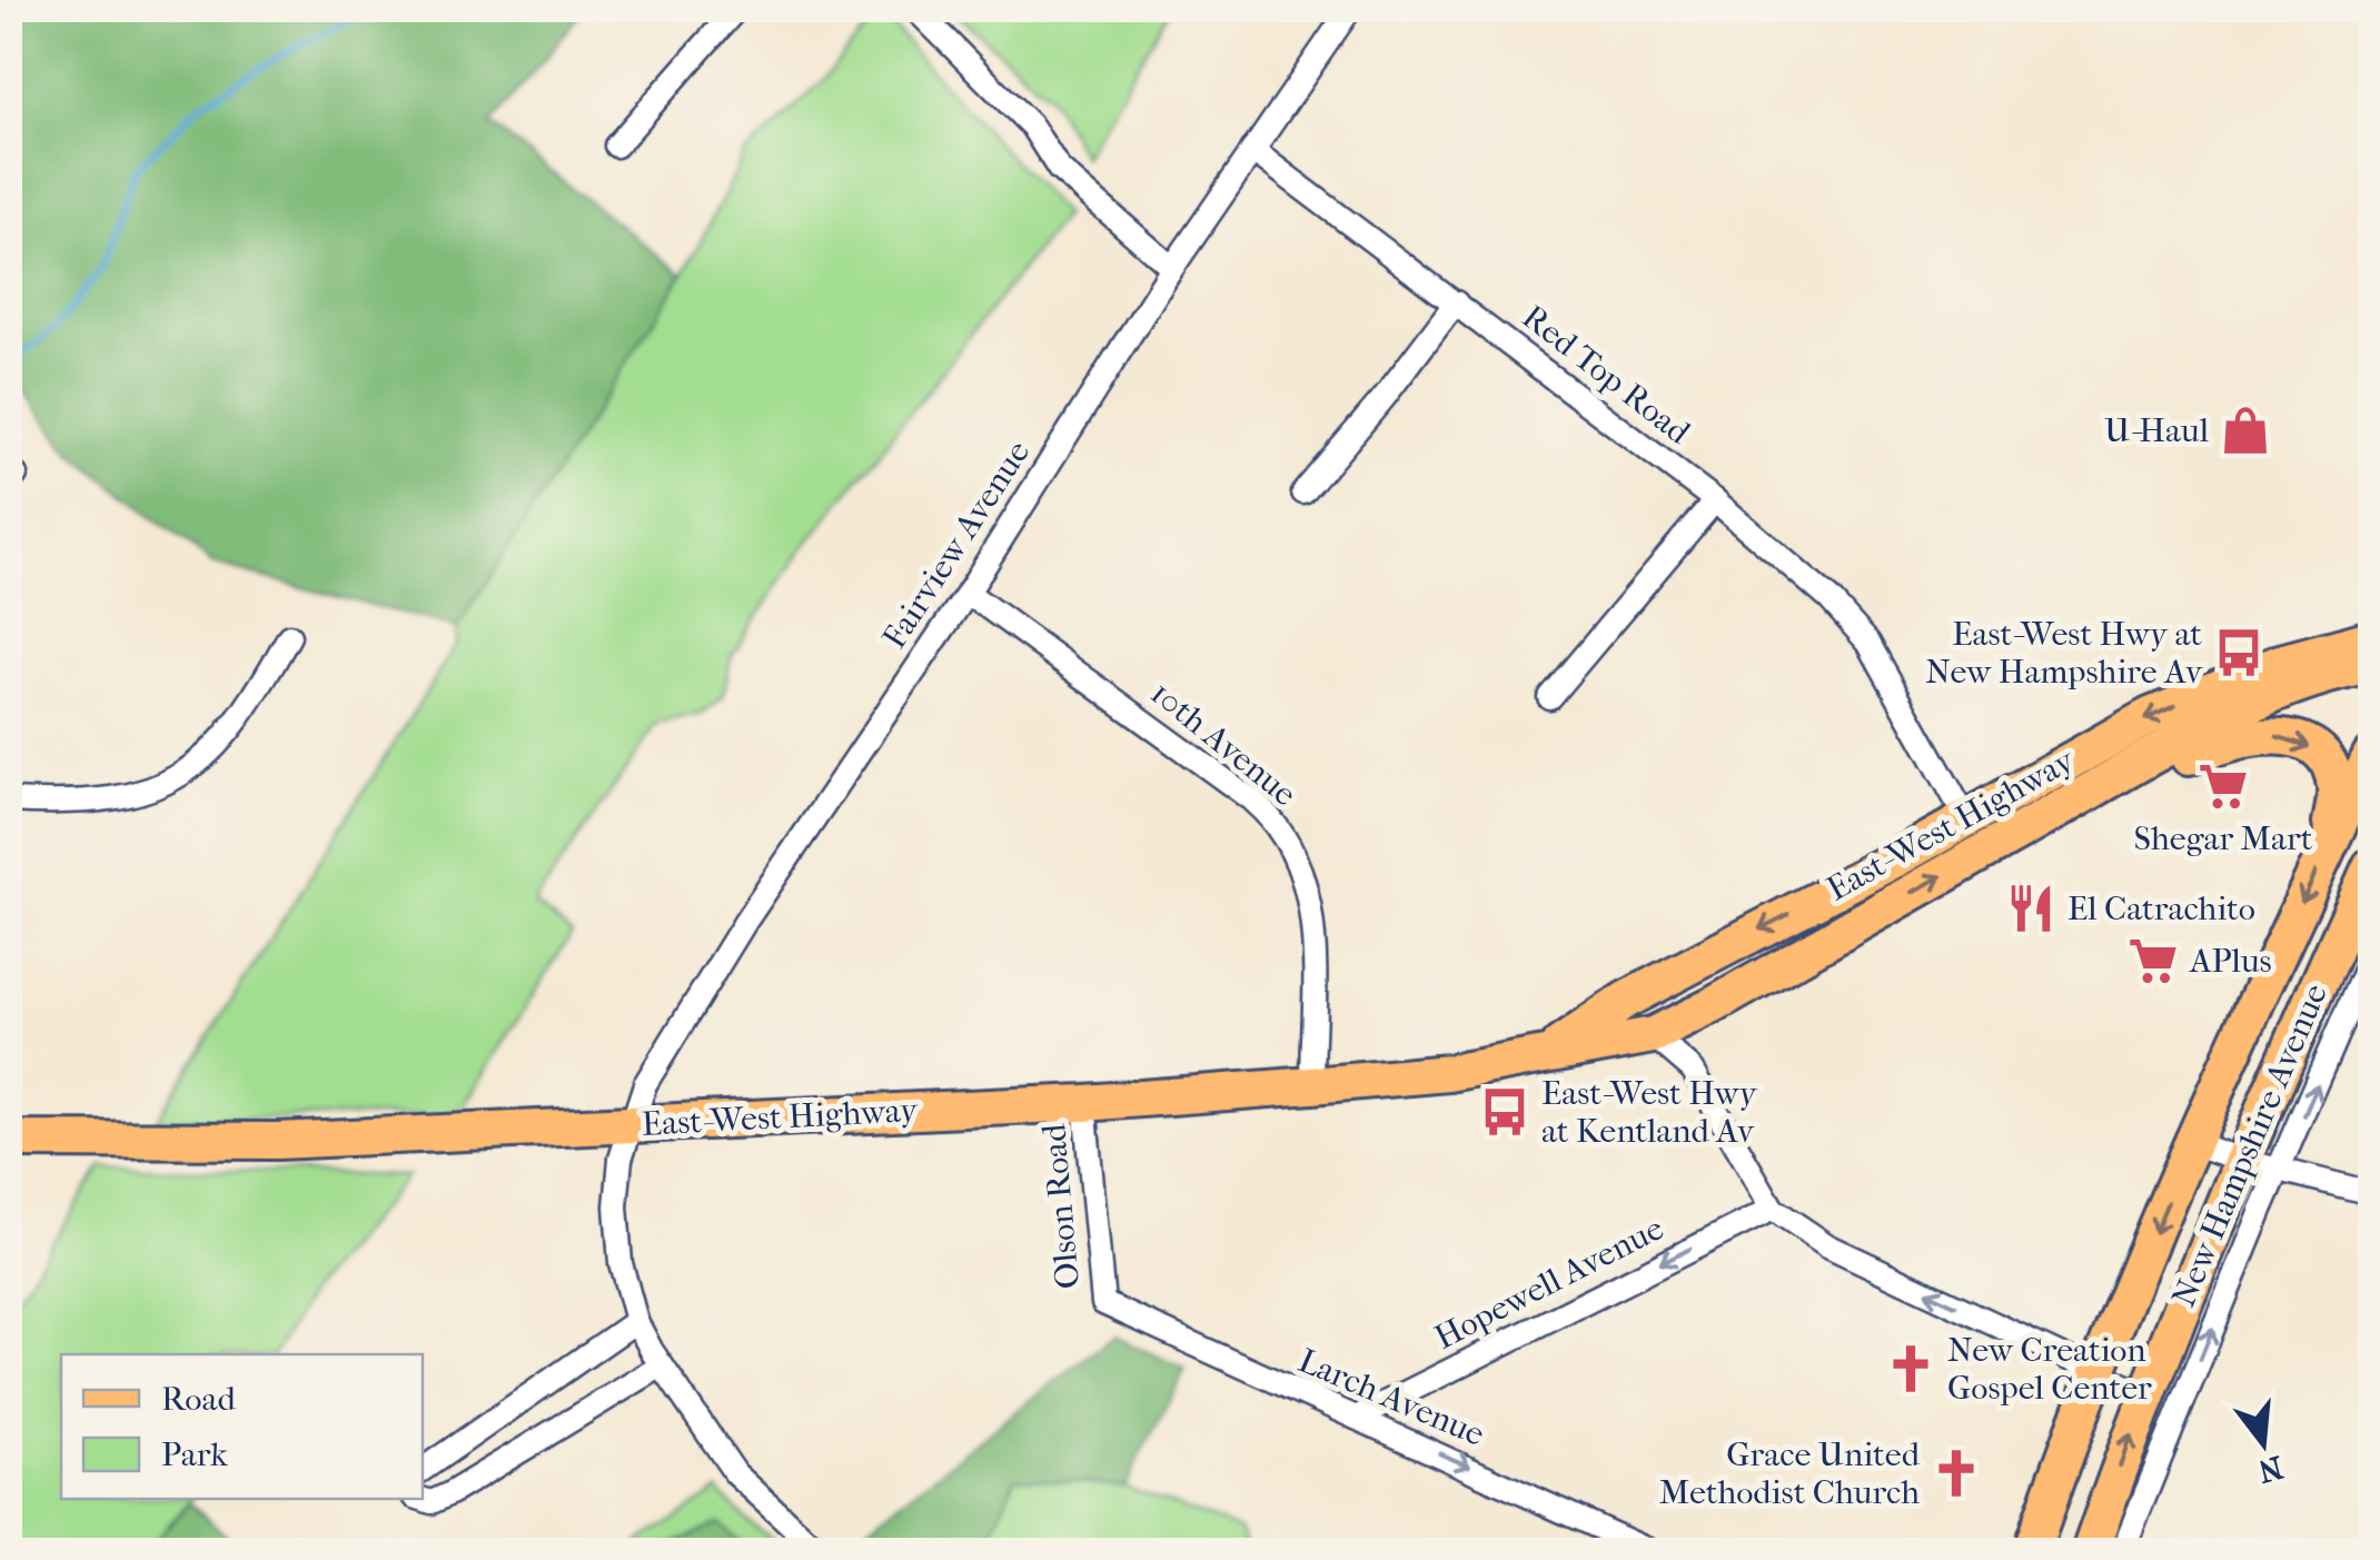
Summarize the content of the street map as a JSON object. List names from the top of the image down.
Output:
{
  "streets": {
    "main road": ["East-West Highway", "New Hampshire Avenue"],
    "street": [
      "Red Top Road",
      "Fairview Avenue",
      "10th Avenue",
      "Olson Road",
      "Hopewell Avenue",
      "Larch Avenue"
    ]
  },
  "crossings": [
    ["Red Top Road", "Fairview Avenue"],
    ["Red Top Road", "East-West Highway"],
    ["Fairview Avenue", "10th Avenue"],
    ["Fairview Avenue", "East-West Highway"],
    ["10th Avenue", "East-West Highway"],
    ["East-West Highway", "Olson Road"],
    ["Olson Road", "Larch Avenue"],
    ["Hopewell Avenue", "Larch Avenue"]
  ],
  "one_way": ["Hopewell Avenue", "Larch Avenue"],
  "places": {
    "shop": ["U-Haul"],
    "bus stop": ["East-West Hwy at New Hampshire Av", "East-West Hwy at Kentland Av"],
    "supermarket": ["Shegar Mart", "APlus"],
    "restaurant": ["El Catrachito"],
    "church": ["New Creation Gospel Center", "Grace United Methodist Church"]
  },
  "legend": ["Road", "Park"],
  "north": "bottom"
}
